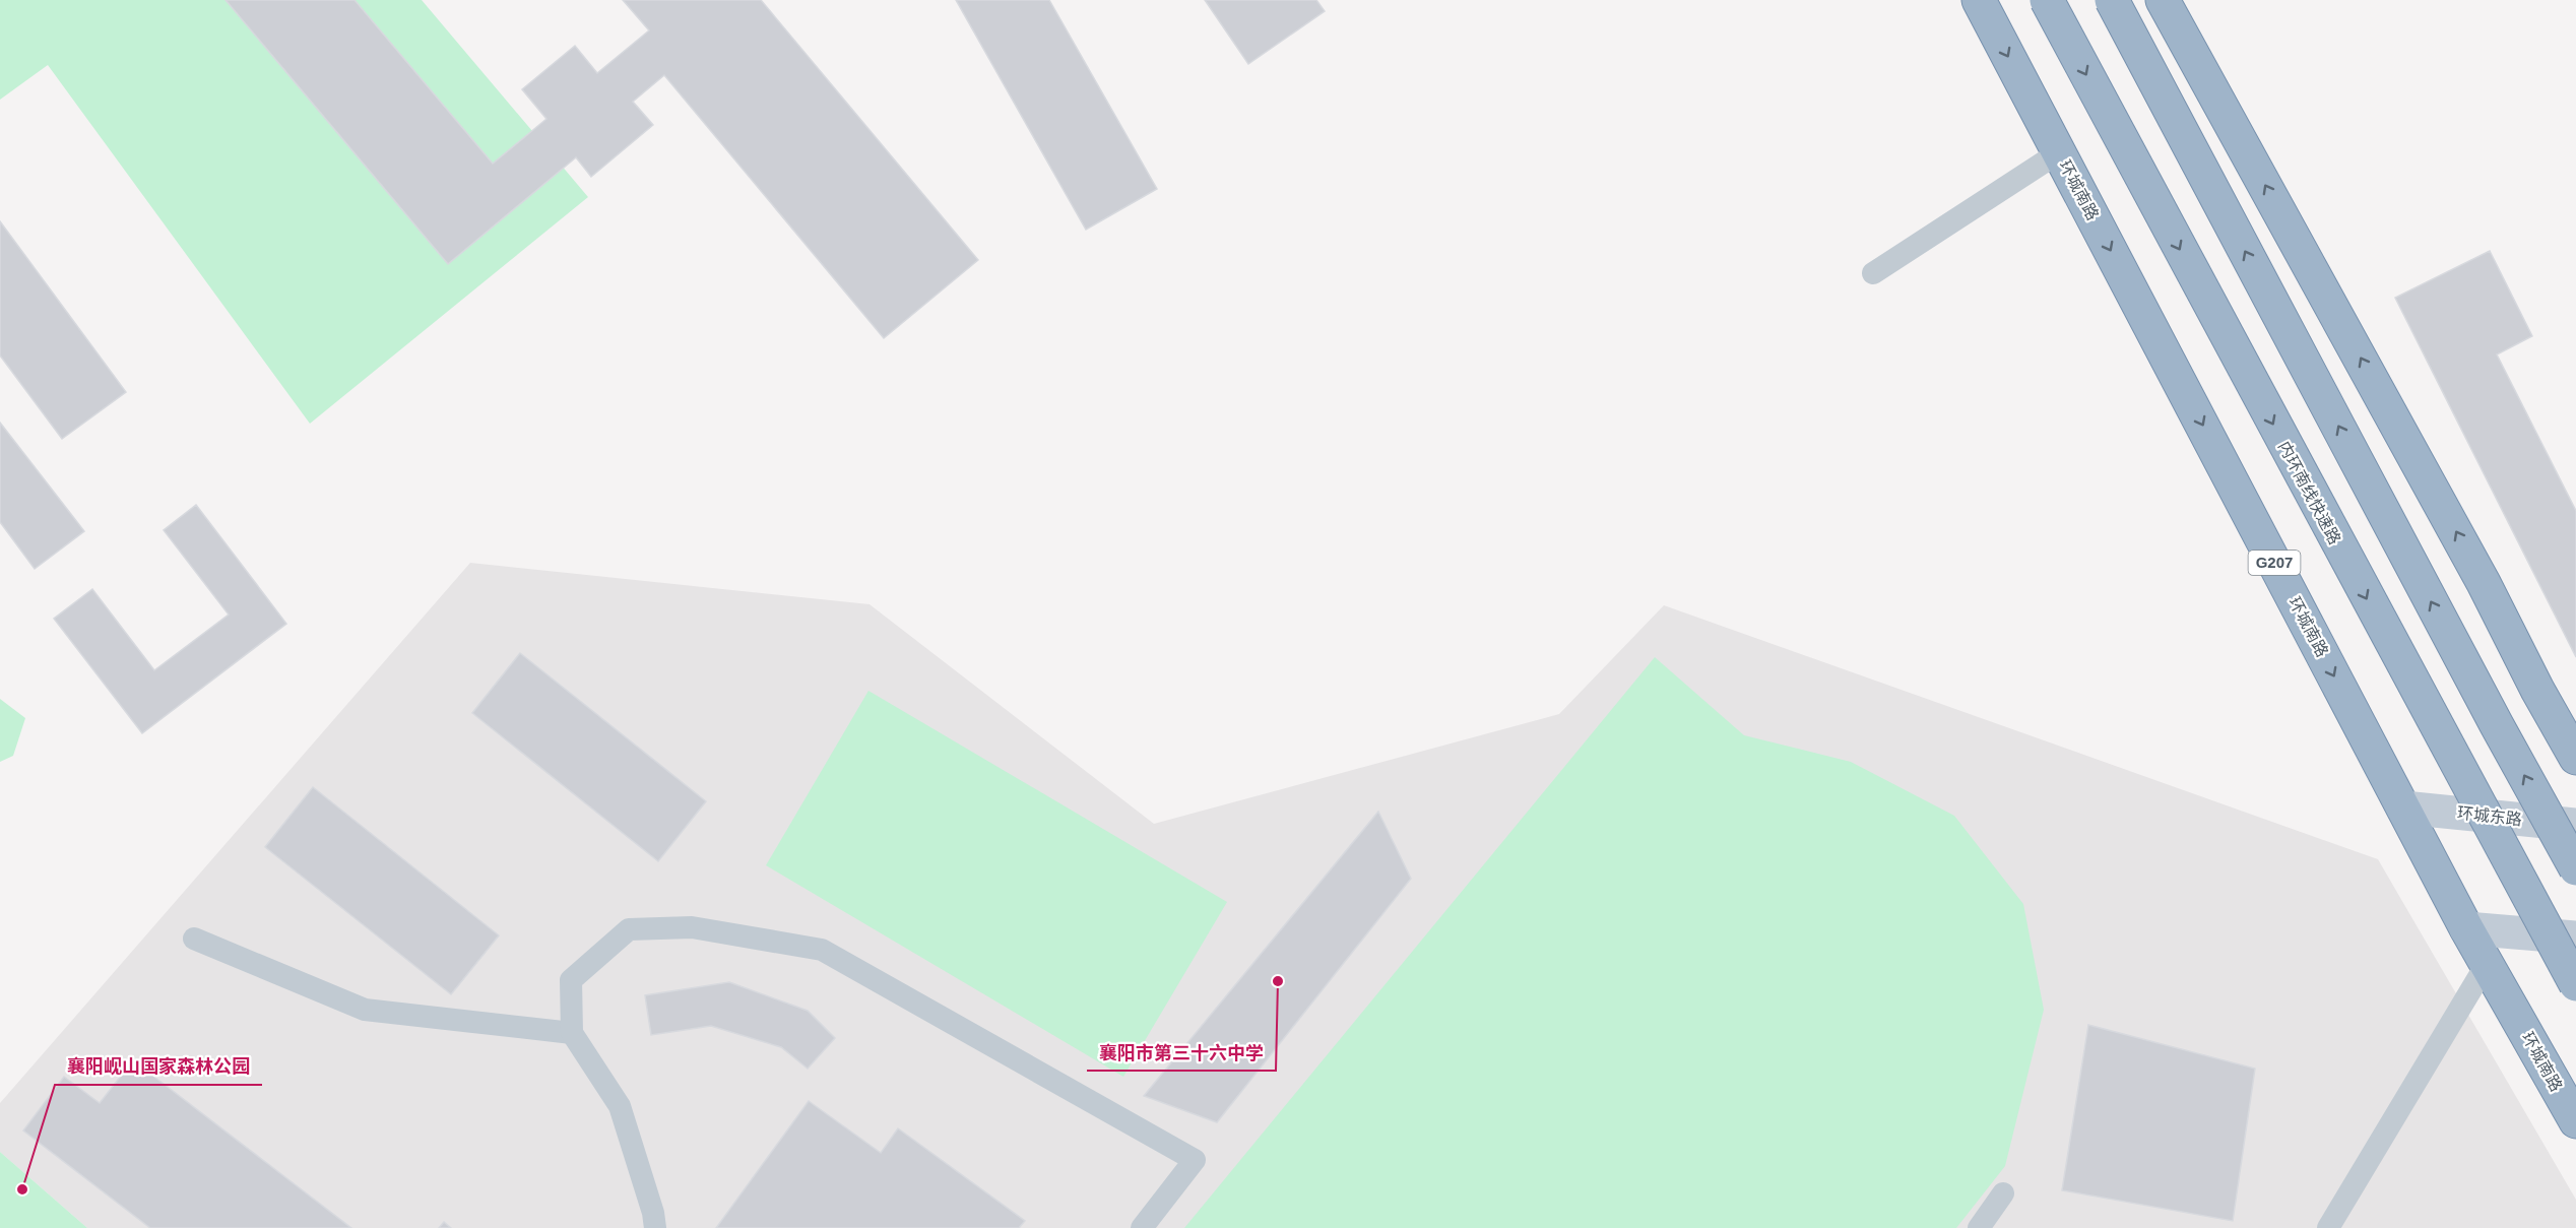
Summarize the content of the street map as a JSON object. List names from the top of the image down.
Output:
{
  "streets": {
    "highway": ["环城南路", "内环南线快速路", "G207"],
    "main road": ["环城东路"]
  },
  "crossings": [
    ["环城南路", "环城东路"]
  ],
  "places": ["襄阳市第三十六中学", "襄阳岘山国家森林公园"]
}
